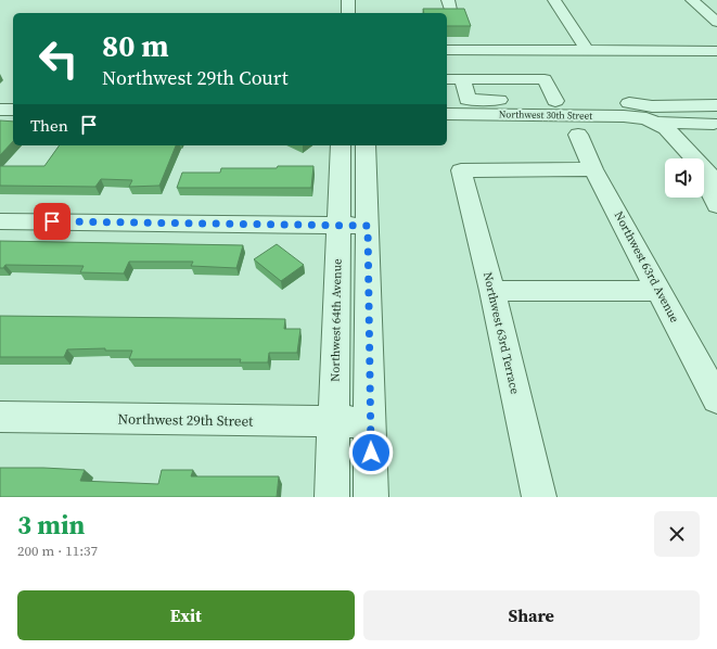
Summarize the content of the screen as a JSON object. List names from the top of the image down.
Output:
{
  "streets": {
    "street": [
      "Northwest 30th Street",
      "Northwest 63rd Avenue",
      "Northwest 64th Avenue",
      "Northwest 63rd Terrace",
      "Northwest 29th Street"
    ]
  },
  "crossings": [
    ["Northwest 63rd Avenue", "Northwest 63rd Terrace"],
    ["Northwest 64th Avenue", "Northwest 29th Street"]
  ],
  "page": {
    "turn": ["80 m", "Northwest 29th Court"],
    "then": "Then",
    "heading": ["3 min", "200 m · 11:37"],
    "buttons": ["Exit", "Share"]
  }
}
